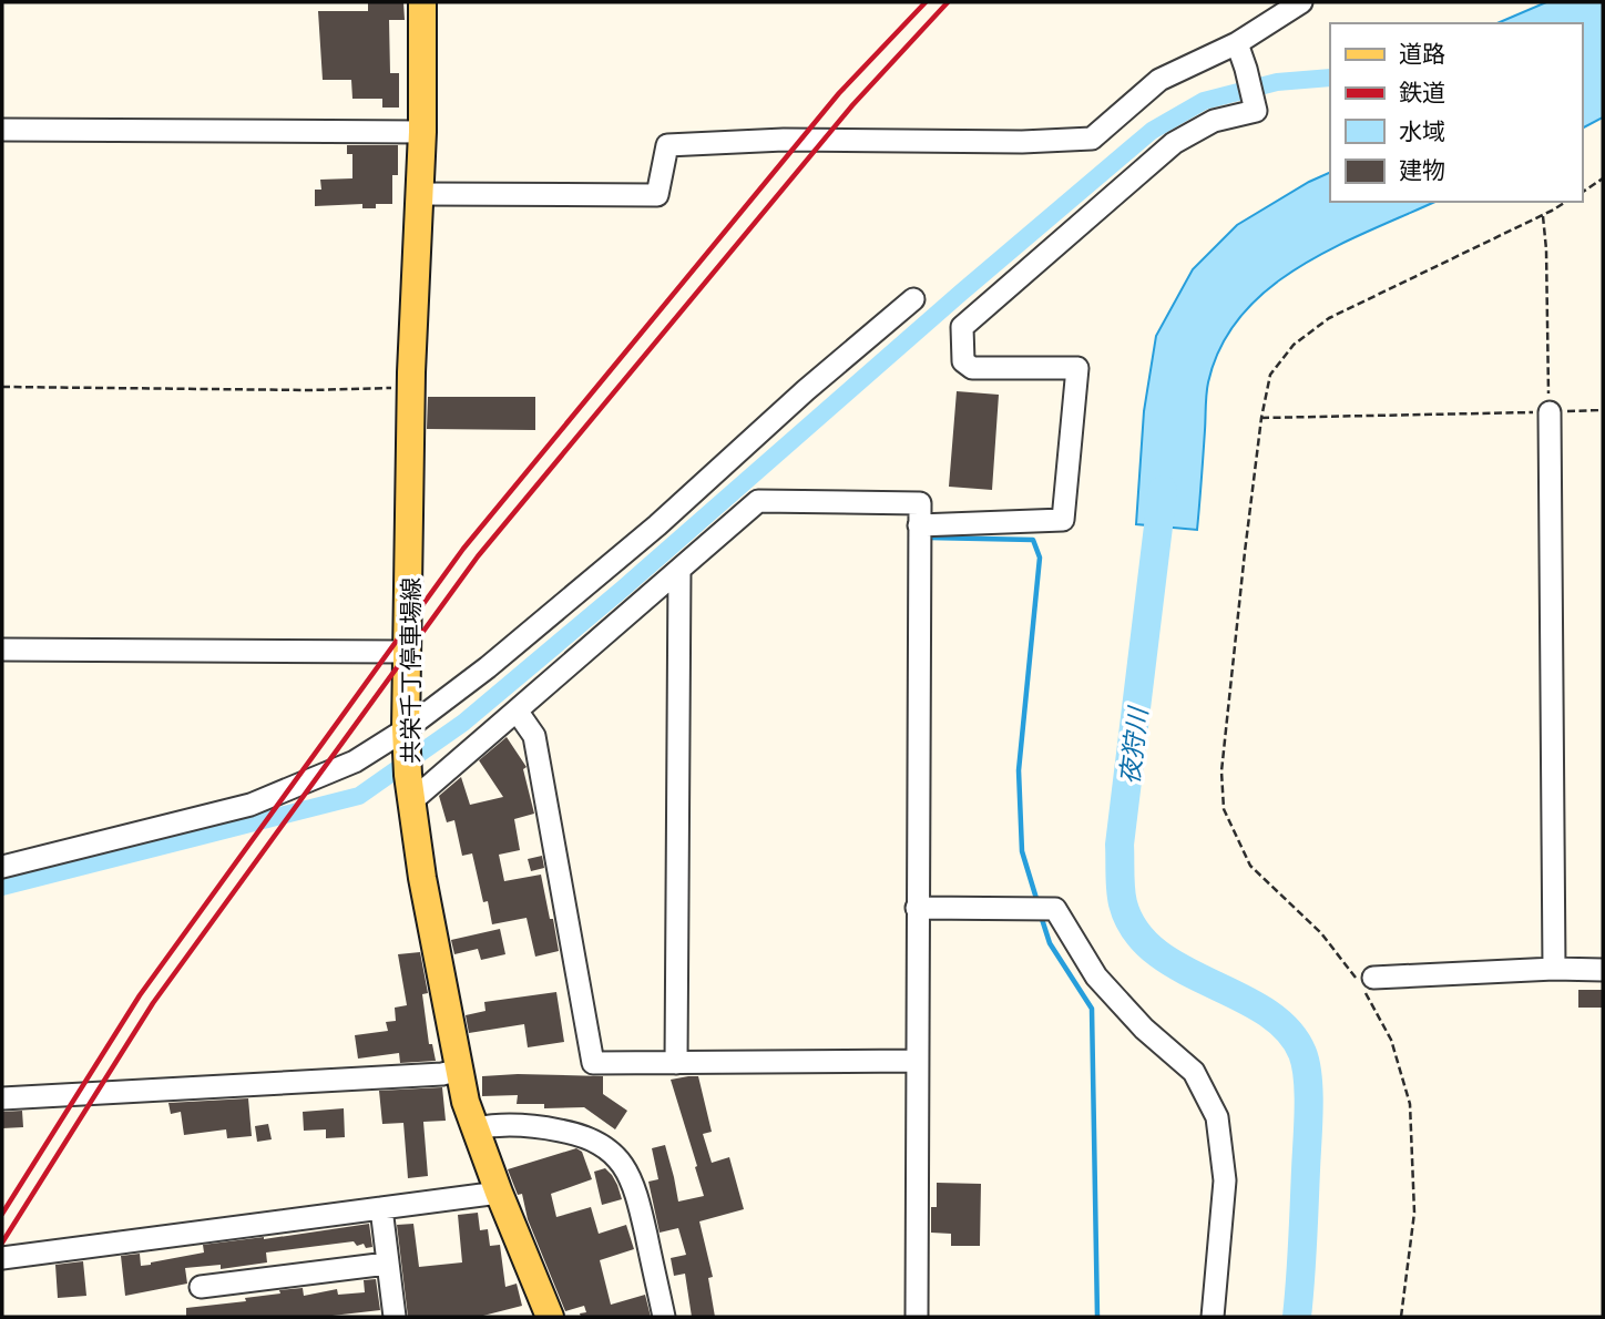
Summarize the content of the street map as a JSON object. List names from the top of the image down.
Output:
{
  "streets": {
    "main road": ["共栄千丁停車場線"]
  },
  "water": ["夜狩川"],
  "legend": [
    "道路",
    "鉄道",
    "水域",
    "建物"
  ]
}
